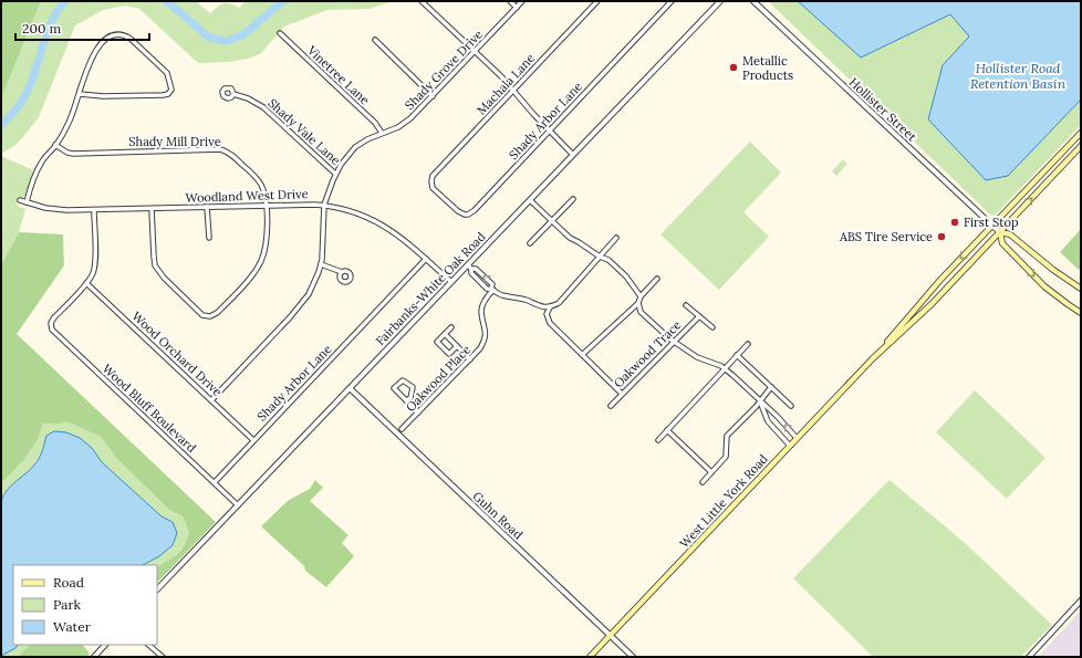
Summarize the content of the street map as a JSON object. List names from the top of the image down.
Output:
{
  "streets": {
    "main road": ["Hollister Street", "West Little York Road"],
    "street": [
      "Shady Grove Drive",
      "Vinetree Lane",
      "Machala Lane",
      "Shady Arbor Lane",
      "Shady Vale Lane",
      "Shady Mill Drive",
      "Woodland West Drive",
      "Fairbanks-White Oak Road",
      "Wood Orchard Drive",
      "Oakwood Trace",
      "Oakwood Place",
      "Wood Bluff Boulevard",
      "Guhn Road"
    ]
  },
  "crossings": [
    ["Shady Grove Drive", "Vinetree Lane"],
    ["Shady Grove Drive", "Shady Vale Lane"],
    ["Shady Grove Drive", "Woodland West Drive"],
    ["Shady Grove Drive", "Wood Orchard Drive"],
    ["Machala Lane", "Shady Arbor Lane"],
    ["Hollister Street", "West Little York Road"],
    ["Shady Arbor Lane", "Woodland West Drive"],
    ["Shady Arbor Lane", "Wood Orchard Drive"],
    ["Shady Arbor Lane", "Wood Bluff Boulevard"],
    ["Shady Mill Drive", "Woodland West Drive"],
    ["Woodland West Drive", "Fairbanks-White Oak Road"],
    ["Fairbanks-White Oak Road", "Wood Bluff Boulevard"],
    ["Fairbanks-White Oak Road", "Guhn Road"],
    ["Wood Orchard Drive", "Wood Bluff Boulevard"],
    ["West Little York Road", "Guhn Road"]
  ],
  "water": ["Hollister Road Retention Basin"],
  "places": ["Metallic Products", "First Stop", "ABS Tire Service"],
  "legend": ["Road", "Park", "Water"],
  "scale_bar": "200 m"
}
